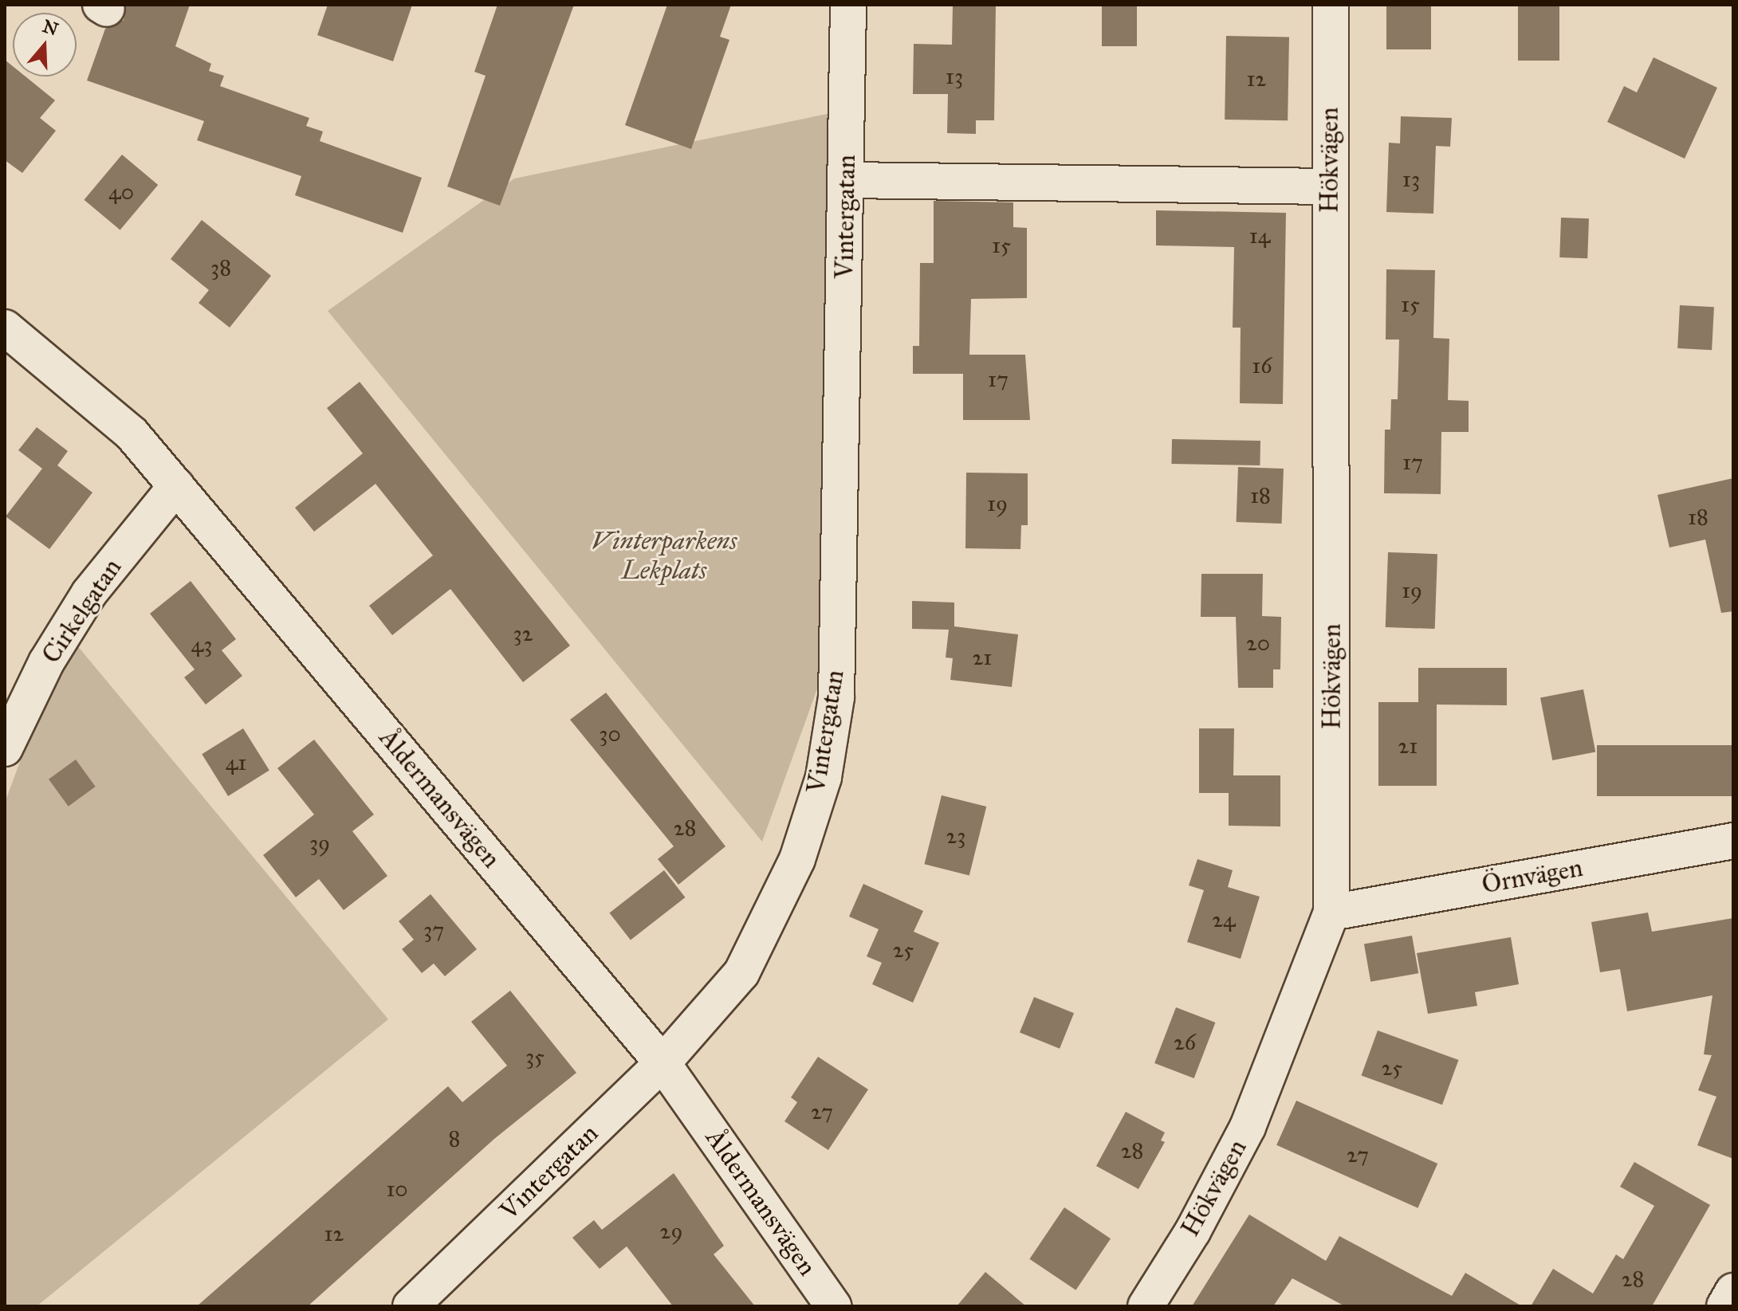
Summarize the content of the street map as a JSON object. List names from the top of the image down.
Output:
{
  "streets": {
    "street": [
      "Hökvägen",
      "Vintergatan",
      "Cirkelgatan",
      "Åldermansvägen",
      "Örnvägen"
    ]
  },
  "crossings": [
    ["Hökvägen", "Örnvägen"],
    ["Vintergatan", "Åldermansvägen"],
    ["Cirkelgatan", "Åldermansvägen"]
  ],
  "parks": ["Vinterparkens Lekplats"],
  "house_numbers": [
    "13",
    "12",
    "13",
    "40",
    "14",
    "15",
    "38",
    "15",
    "16",
    "17",
    "17",
    "18",
    "19",
    "18",
    "19",
    "32",
    "20",
    "43",
    "21",
    "30",
    "21",
    "41",
    "28",
    "23",
    "39",
    "24",
    "37",
    "25",
    "26",
    "35",
    "25",
    "27",
    "8",
    "28",
    "27",
    "10",
    "29",
    "12",
    "28"
  ],
  "north": "top"
}
